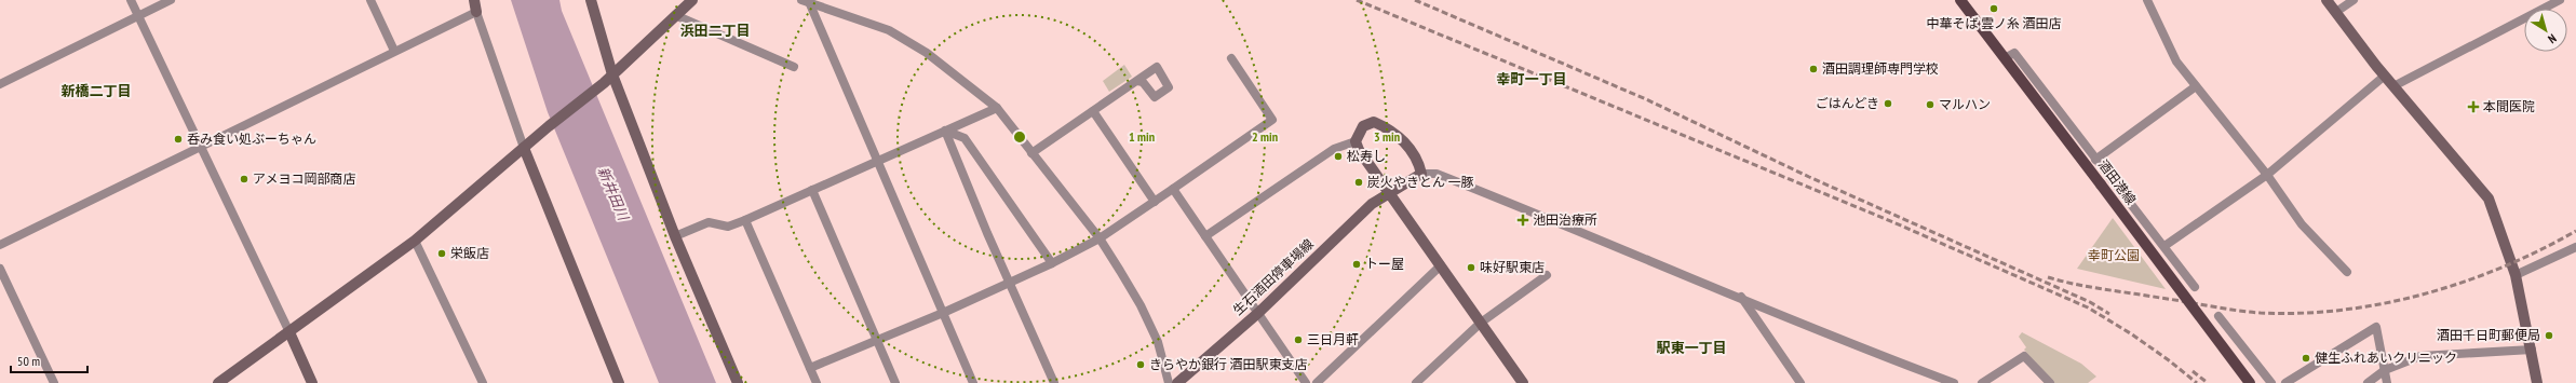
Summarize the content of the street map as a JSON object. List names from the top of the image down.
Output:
{
  "streets": {
    "main road": ["酒田港線"],
    "street": ["生石酒田停車場線"]
  },
  "districts": [
    "浜田二丁目",
    "幸町一丁目",
    "新橋二丁目",
    "駅東一丁目"
  ],
  "water": ["新井田川"],
  "parks": ["幸町公園"],
  "places": {
    "other": [
      "中華そば 雲ノ糸 酒田店",
      "酒田調理師専門学校",
      "ごはんどき",
      "マルハン",
      "呑み食い処ぶーちゃん",
      "松寿し",
      "アメヨコ岡部商店",
      "炭火やきとん 一豚",
      "栄飯店",
      "トー屋",
      "味好駅東店",
      "酒田千日町郵便局",
      "三日月軒",
      "健生ふれあいクリニック",
      "きらやか銀行 酒田駅東支店"
    ],
    "health": ["本間医院", "池田治療所"]
  },
  "scale_bar": "50 m",
  "north": "bottom right",
  "rings": ["1 min", "2 min", "3 min"]
}
